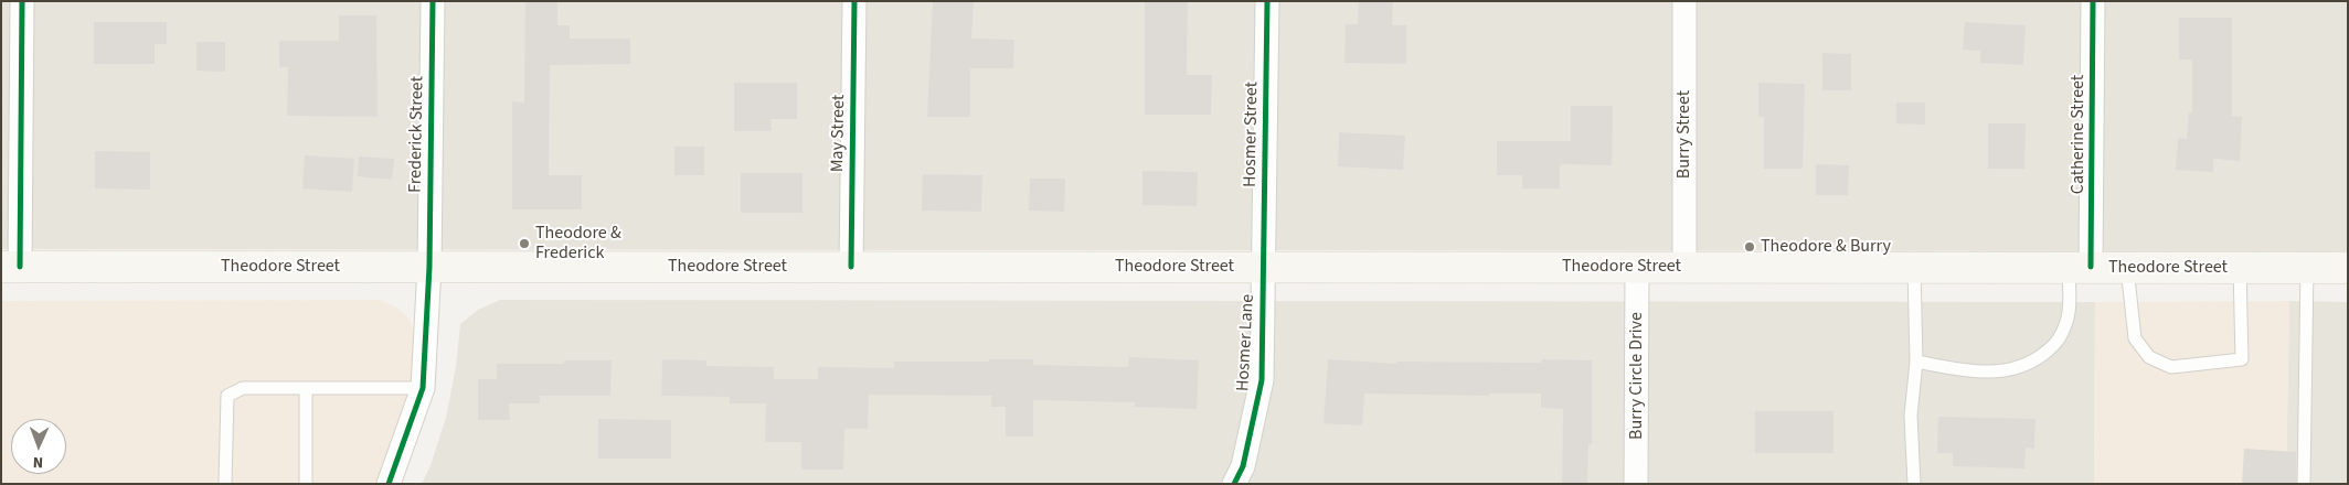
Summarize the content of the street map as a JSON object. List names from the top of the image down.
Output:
{
  "streets": {
    "main road": ["Theodore Street"],
    "street": [
      "May Street",
      "Frederick Street",
      "Hosmer Street",
      "Burry Street",
      "Catherine Street",
      "Hosmer Lane",
      "Burry Circle Drive"
    ]
  },
  "crossings": [
    ["May Street", "Theodore Street"],
    ["Frederick Street", "Theodore Street"],
    ["Hosmer Street", "Theodore Street"],
    ["Hosmer Street", "Hosmer Lane"],
    ["Burry Street", "Theodore Street"],
    ["Catherine Street", "Theodore Street"],
    ["Theodore Street", "Hosmer Lane"],
    ["Theodore Street", "Burry Circle Drive"]
  ],
  "places": ["Theodore & Frederick", "Theodore & Burry"],
  "north": "bottom"
}
